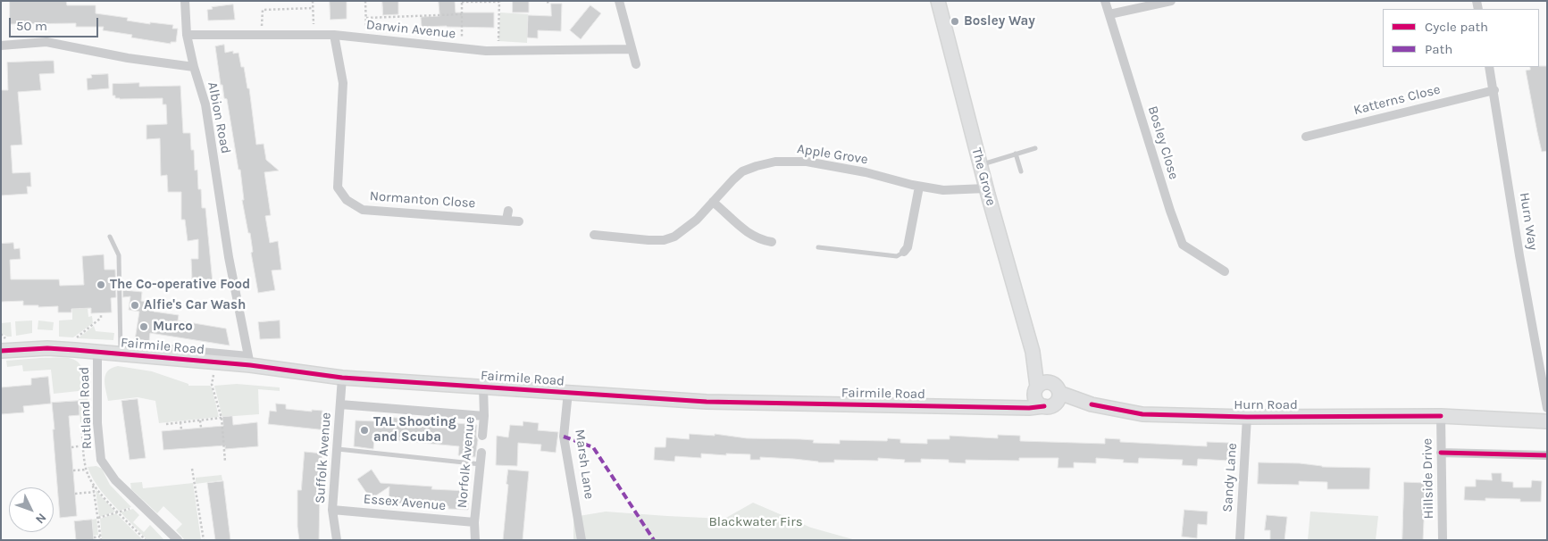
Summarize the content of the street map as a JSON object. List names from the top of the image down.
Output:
{
  "streets": {
    "main road": ["The Grove", "Fairmile Road", "Hurn Road"],
    "street": [
      "Darwin Avenue",
      "Katterns Close",
      "Albion Road",
      "Bosley Close",
      "Apple Grove",
      "Normanton Close",
      "Hurn Way",
      "Rutland Road",
      "Suffolk Avenue",
      "Norfolk Avenue",
      "Marsh Lane",
      "Sandy Lane",
      "Hillside Drive",
      "Essex Avenue"
    ]
  },
  "crossings": [
    ["Darwin Avenue", "Normanton Close"],
    ["Katterns Close", "Hurn Way"],
    ["Albion Road", "Fairmile Road"],
    ["Apple Grove", "The Grove"],
    ["The Grove", "Fairmile Road"],
    ["Fairmile Road", "Hurn Road"],
    ["Fairmile Road", "Rutland Road"],
    ["Fairmile Road", "Suffolk Avenue"],
    ["Fairmile Road", "Norfolk Avenue"],
    ["Fairmile Road", "Marsh Lane"],
    ["Hurn Road", "Sandy Lane"],
    ["Hurn Road", "Hillside Drive"],
    ["Suffolk Avenue", "Essex Avenue"],
    ["Norfolk Avenue", "Essex Avenue"]
  ],
  "parks": ["Blackwater Firs"],
  "places": [
    "Bosley Way",
    "The Co-operative Food",
    "Alfie's Car Wash",
    "Murco",
    "TAL Shooting and Scuba"
  ],
  "legend": ["Cycle path", "Path"],
  "scale_bar": "50 m",
  "north": "bottom right"
}
